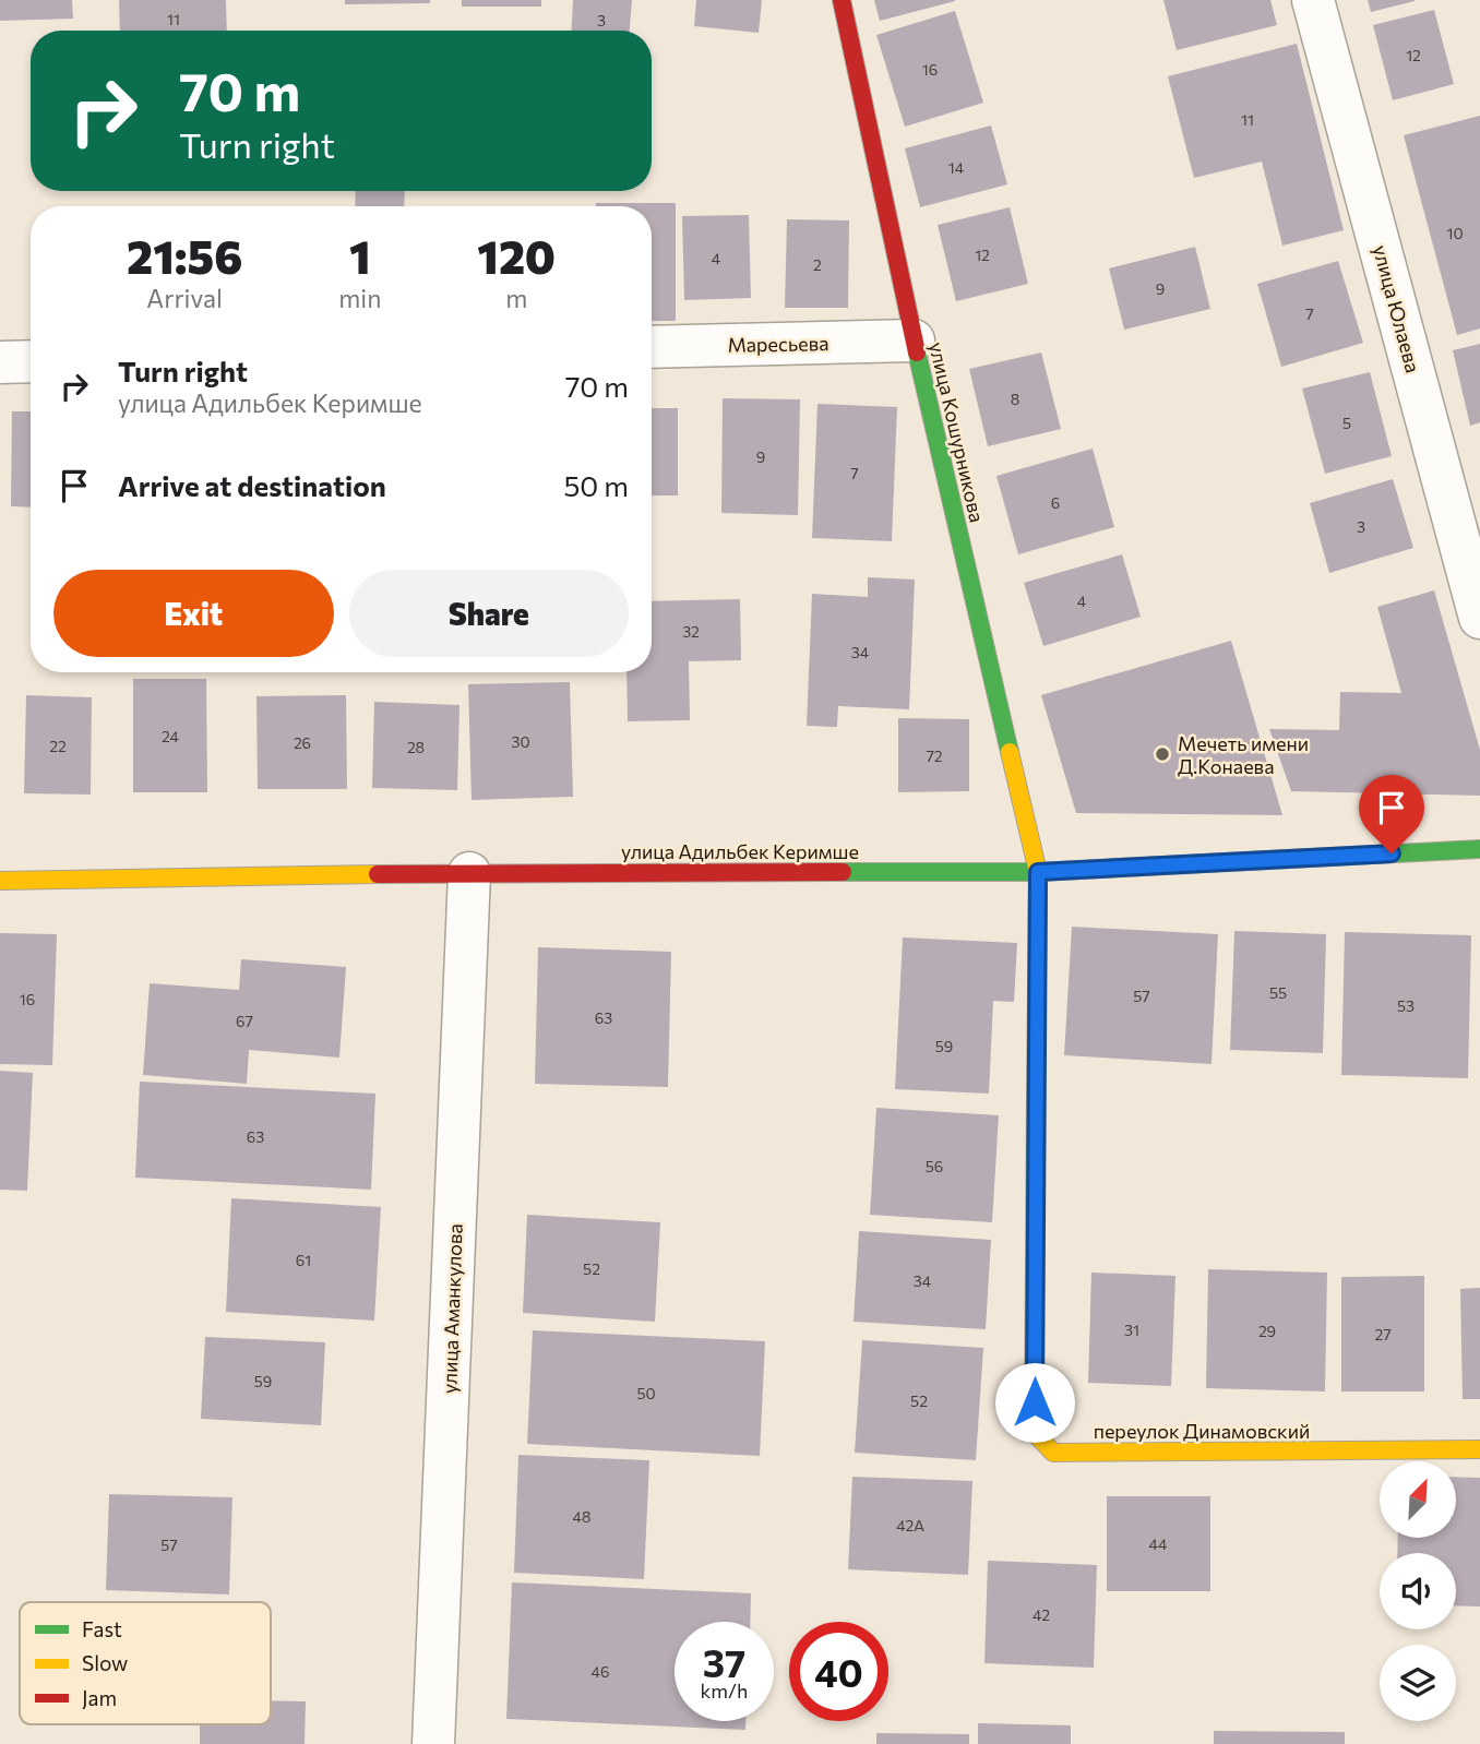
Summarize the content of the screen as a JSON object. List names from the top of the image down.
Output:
{
  "streets": {
    "street": [
      "улица Юлаева",
      "Маресьева",
      "улица Кошурникова",
      "улица Адильбек Керимше",
      "улица Аманкулова",
      "переулок Динамовский"
    ]
  },
  "crossings": [
    ["Маресьева", "улица Кошурникова"],
    ["улица Кошурникова", "улица Адильбек Керимше"],
    ["улица Кошурникова", "переулок Динамовский"],
    ["улица Адильбек Керимше", "улица Аманкулова"],
    ["улица Адильбек Керимше", "переулок Динамовский"]
  ],
  "places": ["Мечеть имени Д.Конаева"],
  "house_numbers": [
    "11",
    "3",
    "12",
    "16",
    "11",
    "14",
    "10",
    "12",
    "4",
    "2",
    "9",
    "7",
    "8",
    "5",
    "9",
    "7",
    "6",
    "3",
    "4",
    "32",
    "34",
    "24",
    "30",
    "26",
    "22",
    "28",
    "72",
    "55",
    "57",
    "16",
    "53",
    "63",
    "67",
    "59",
    "63",
    "56",
    "61",
    "52",
    "34",
    "31",
    "29",
    "27",
    "59",
    "50",
    "52",
    "48",
    "42А",
    "44",
    "57",
    "42",
    "46"
  ],
  "legend": ["Fast", "Slow", "Jam"],
  "north": "top right",
  "page": {
    "turn": ["70 m", "Turn right"],
    "eta": [
      "21:56",
      "Arrival",
      "1",
      "min",
      "120",
      "m"
    ],
    "list": [
      {
        "name": "Turn right",
        "note": "улица Адильбек Керимше",
        "value": "70 m"
      },
      {
        "name": "Arrive at destination",
        "value": "50 m"
      }
    ],
    "buttons": ["Exit", "Share"],
    "speed": "37 km/h",
    "limit": "40"
  }
}
